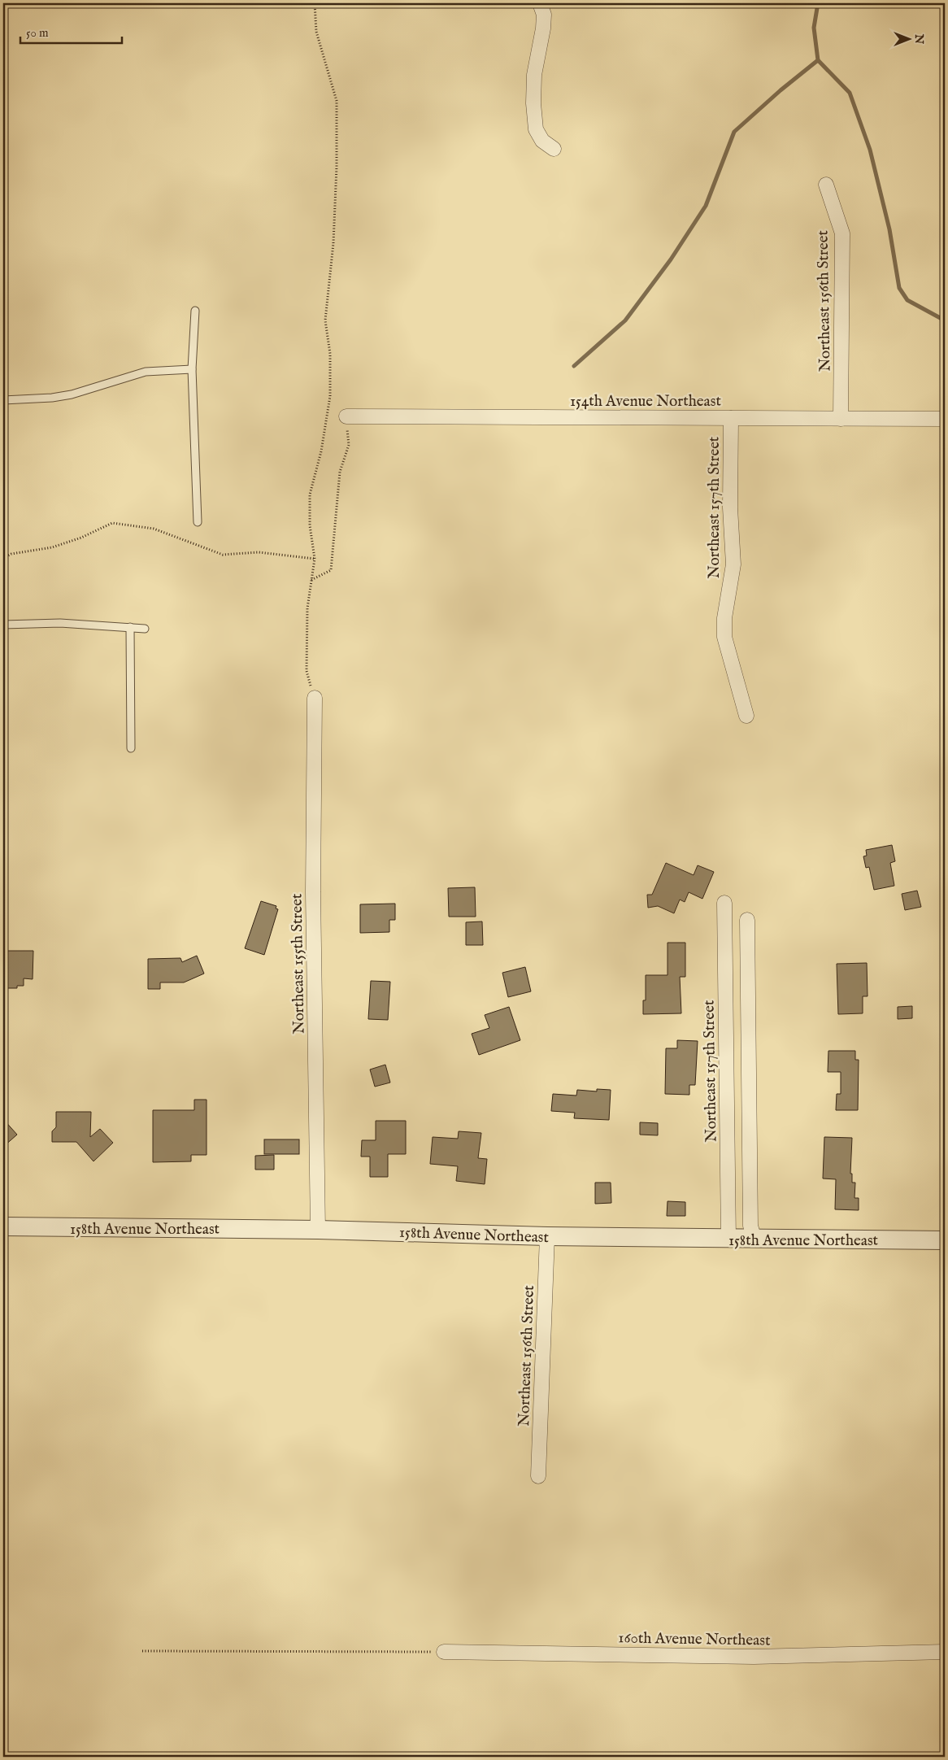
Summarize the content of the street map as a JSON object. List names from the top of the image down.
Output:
{
  "streets": {
    "street": [
      "Northeast 156th Street",
      "154th Avenue Northeast",
      "Northeast 157th Street",
      "Northeast 155th Street",
      "158th Avenue Northeast",
      "160th Avenue Northeast"
    ]
  },
  "crossings": [
    ["Northeast 156th Street", "154th Avenue Northeast"],
    ["Northeast 156th Street", "158th Avenue Northeast"],
    ["154th Avenue Northeast", "Northeast 157th Street"],
    ["Northeast 157th Street", "158th Avenue Northeast"],
    ["Northeast 155th Street", "158th Avenue Northeast"]
  ],
  "scale_bar": "50 m",
  "north": "right"
}
